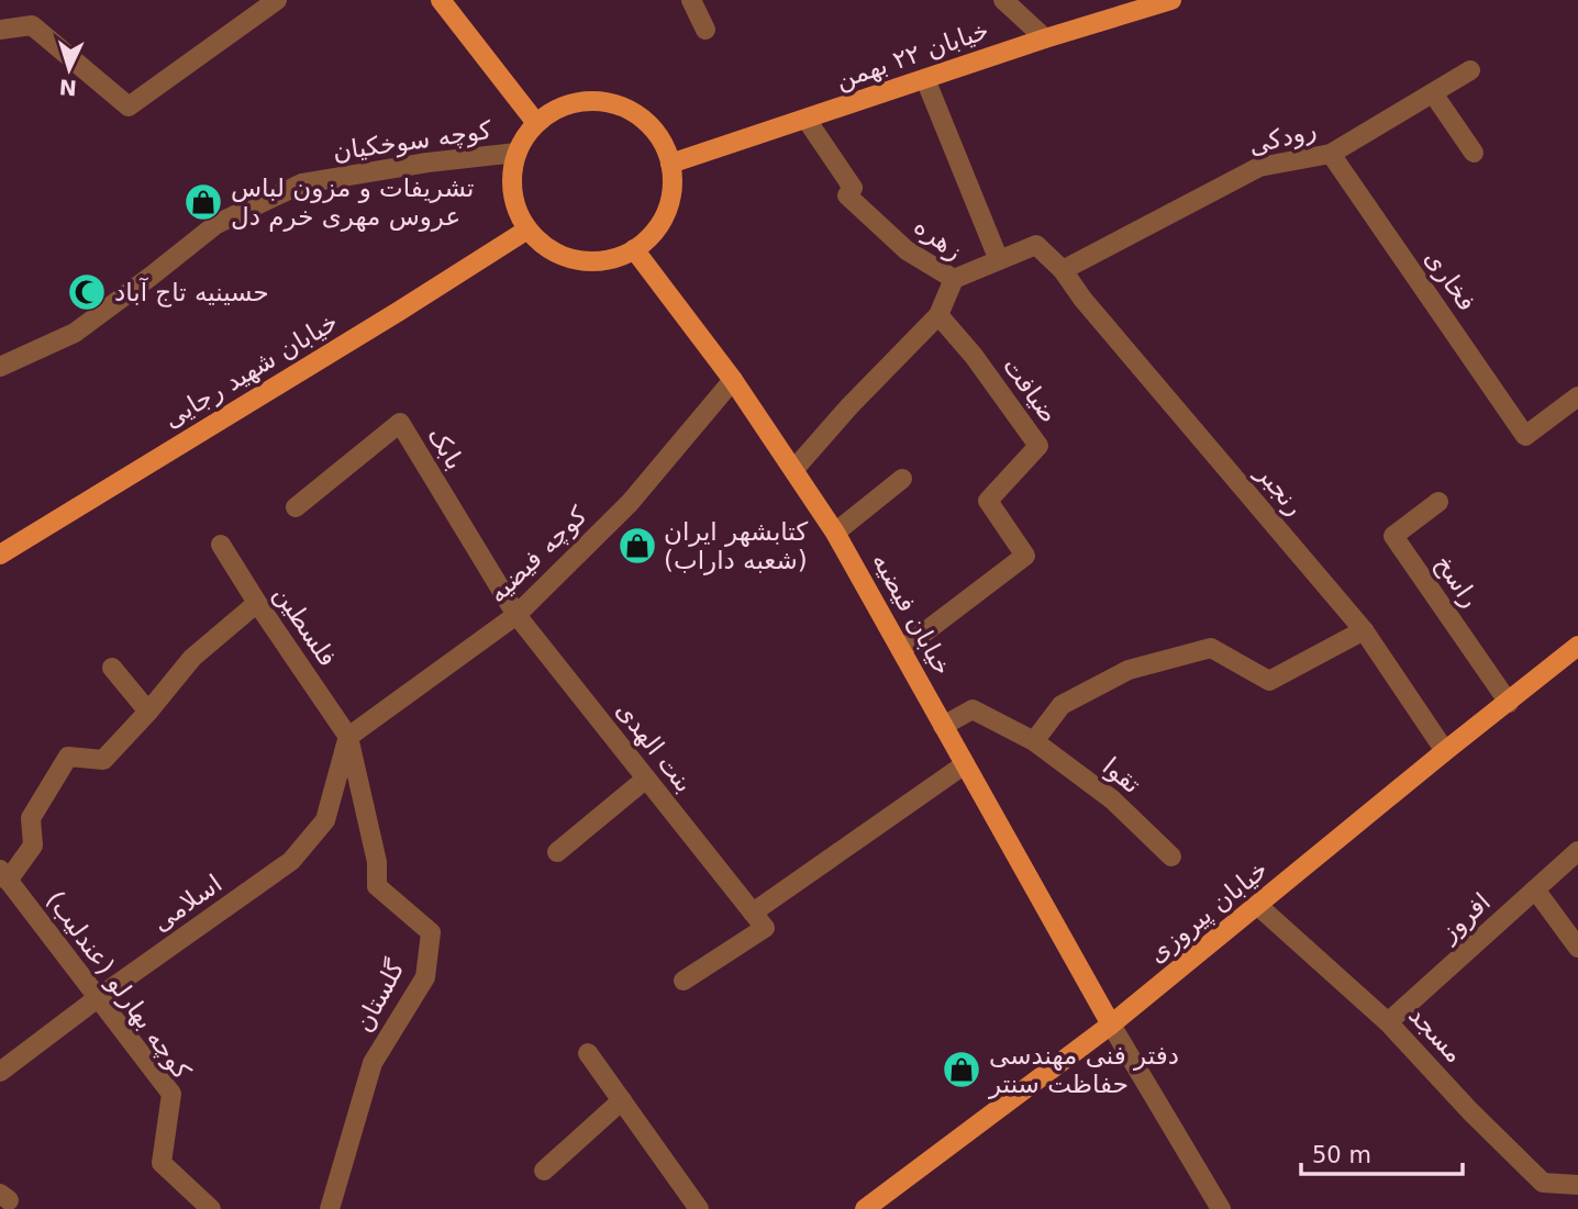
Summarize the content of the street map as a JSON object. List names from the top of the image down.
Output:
{
  "streets": {
    "main road": [
      "خیابان ۲۲ بهمن",
      "خیابان شهید رجایی",
      "خیابان فیضیه",
      "خیابان پیروزی"
    ],
    "street": [
      "رودکی",
      "کوچه سوخکیان",
      "زهره",
      "فخاری",
      "ضیافت",
      "بابک",
      "رنجبر",
      "کوچه فیضیه",
      "راسخ",
      "فلسطین",
      "بنت الهدی",
      "تقوا",
      "اسلامی",
      "افروز",
      "کوچه بهارلو (عندلیب)",
      "گلستان",
      "مسجد"
    ]
  },
  "crossings": [
    ["خیابان ۲۲ بهمن", "کوچه سوخکیان"],
    ["خیابان ۲۲ بهمن", "زهره"],
    ["خیابان ۲۲ بهمن", "خیابان شهید رجایی"],
    ["خیابان ۲۲ بهمن", "خیابان فیضیه"],
    ["رودکی", "فخاری"],
    ["رودکی", "رنجبر"],
    ["کوچه سوخکیان", "خیابان شهید رجایی"],
    ["کوچه سوخکیان", "خیابان فیضیه"],
    ["زهره", "ضیافت"],
    ["زهره", "خیابان فیضیه"],
    ["خیابان شهید رجایی", "خیابان فیضیه"],
    ["ضیافت", "خیابان فیضیه"],
    ["بابک", "کوچه فیضیه"],
    ["بابک", "بنت الهدی"],
    ["رنجبر", "خیابان پیروزی"],
    ["کوچه فیضیه", "خیابان فیضیه"],
    ["کوچه فیضیه", "فلسطین"],
    ["کوچه فیضیه", "بنت الهدی"],
    ["کوچه فیضیه", "اسلامی"],
    ["کوچه فیضیه", "گلستان"],
    ["راسخ", "خیابان پیروزی"],
    ["خیابان فیضیه", "تقوا"],
    ["خیابان فیضیه", "خیابان پیروزی"],
    ["فلسطین", "اسلامی"],
    ["فلسطین", "گلستان"],
    ["اسلامی", "کوچه بهارلو (عندلیب)"],
    ["اسلامی", "گلستان"],
    ["خیابان پیروزی", "مسجد"],
    ["افروز", "مسجد"]
  ],
  "places": {
    "shop": ["تشریفات و مزون لباس عروس مهری خرم دل", "کتابشهر ایران (شعبه داراب)", "دفتر فنی مهندسی حفاظت سنتر"],
    "mosque": ["حسینیه تاج آباد"]
  },
  "scale_bar": "50 m",
  "north": "bottom"
}
